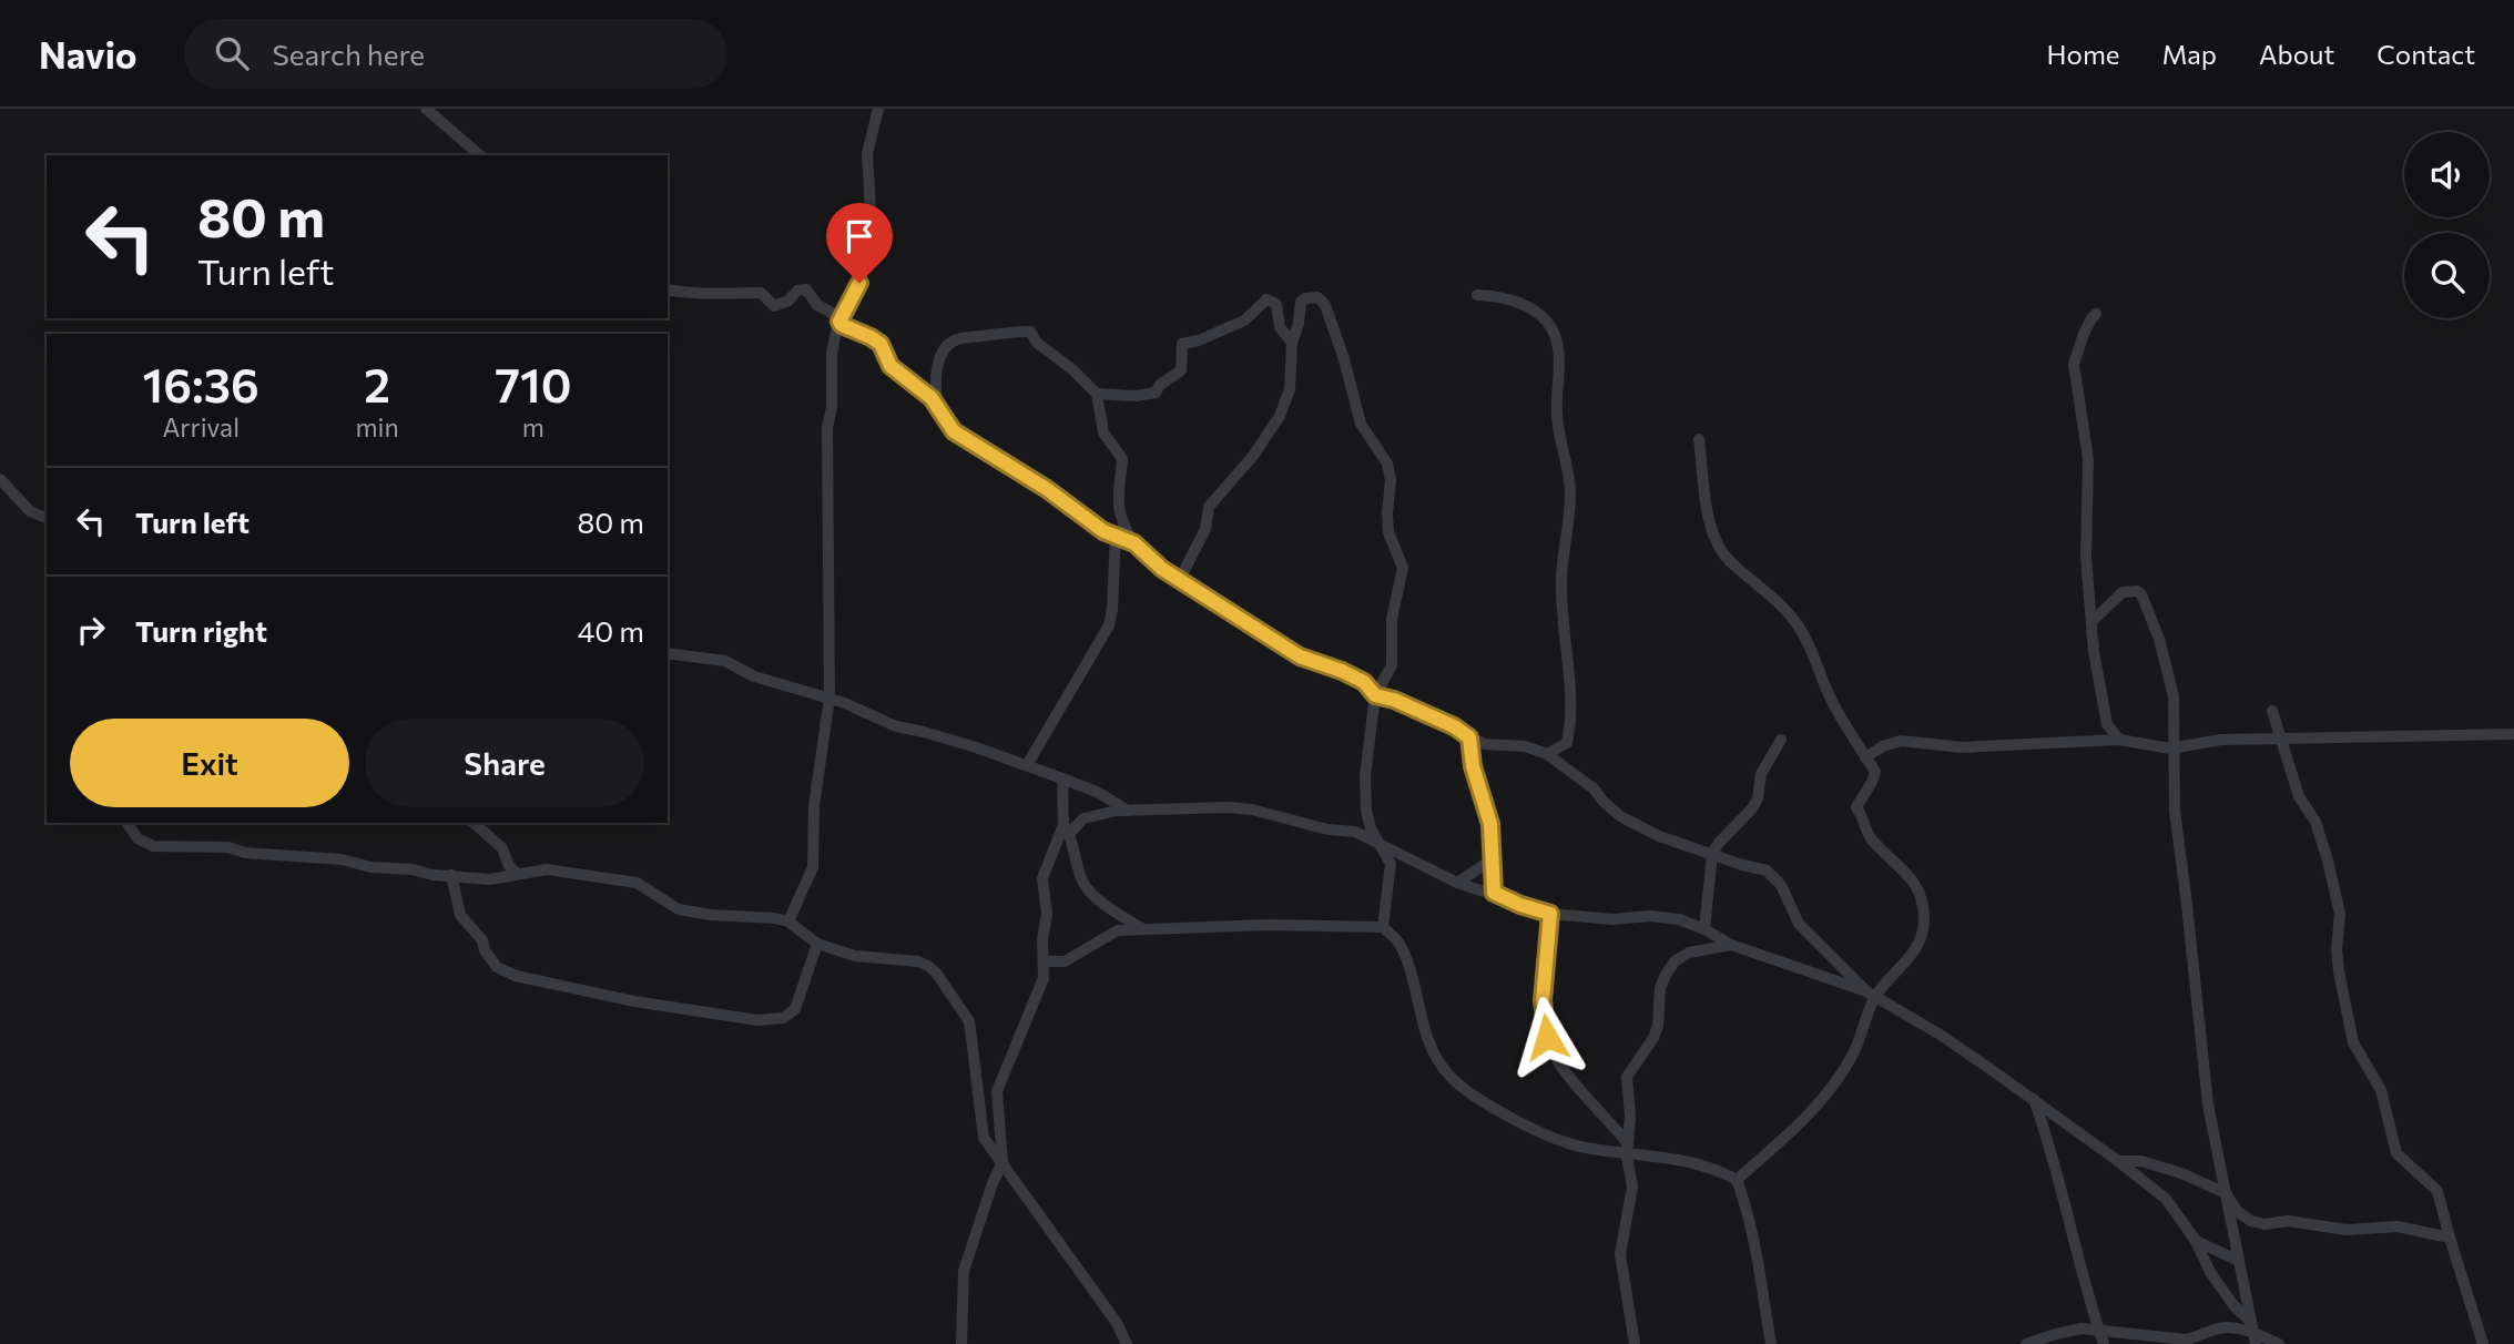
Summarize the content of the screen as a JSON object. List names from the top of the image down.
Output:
{
  "page": {
    "header": "Navio",
    "search": "Search here",
    "nav": [
      "Home",
      "Map",
      "About",
      "Contact"
    ],
    "turn": ["80 m", "Turn left"],
    "eta": [
      "16:36",
      "Arrival",
      "2",
      "min",
      "710",
      "m"
    ],
    "list": [
      {
        "name": "Turn left",
        "value": "80 m"
      },
      {
        "name": "Turn right",
        "value": "40 m"
      }
    ],
    "buttons": ["Exit", "Share"]
  }
}
